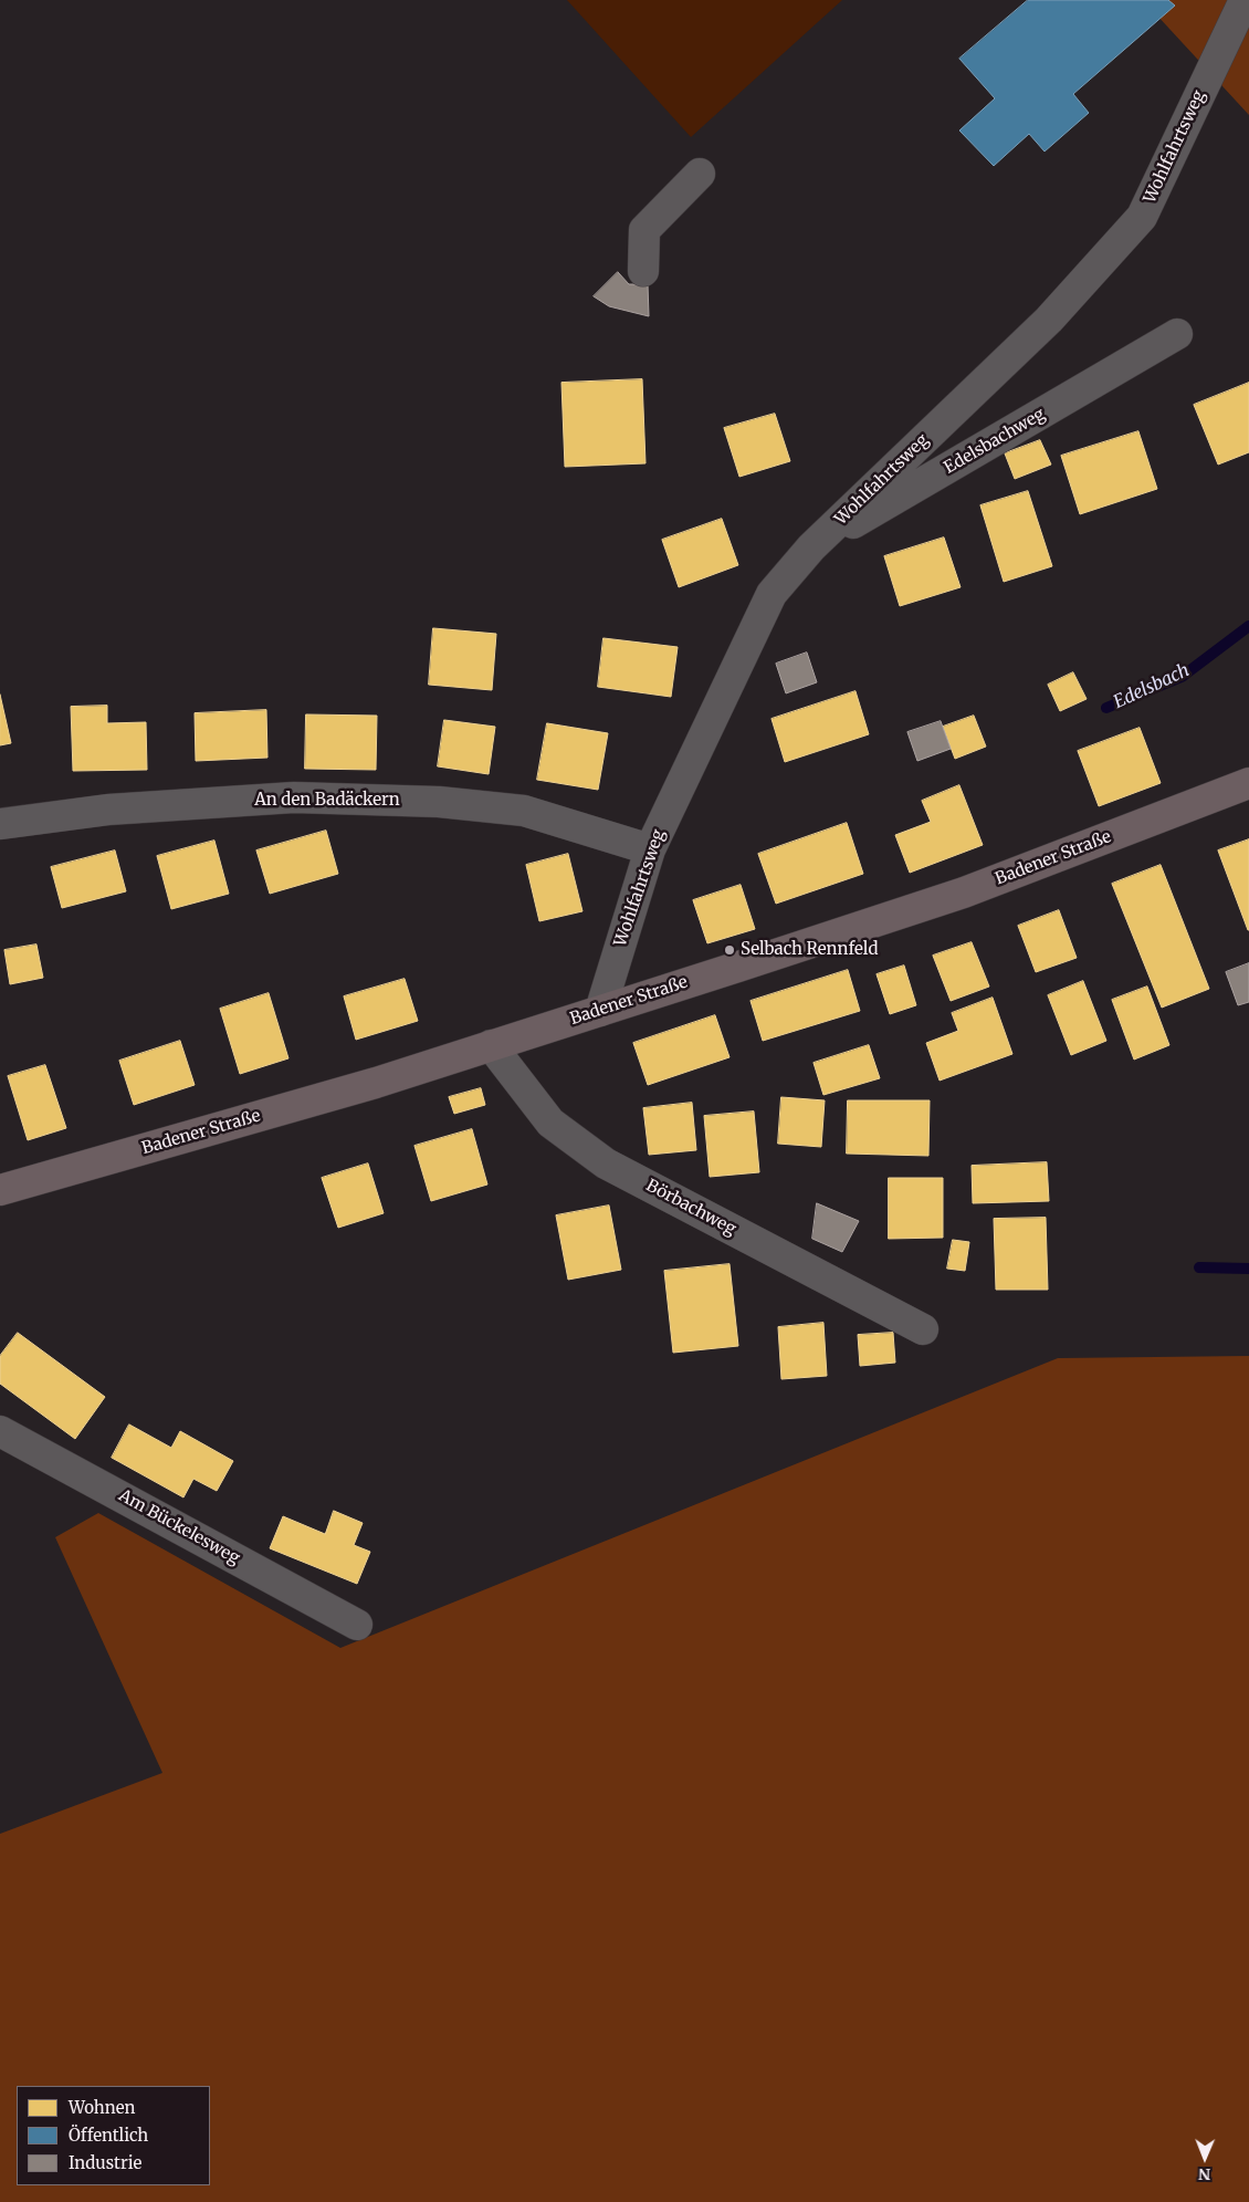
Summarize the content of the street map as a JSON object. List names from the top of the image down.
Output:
{
  "streets": {
    "main road": ["Badener Straße"],
    "street": [
      "Wohlfahrtsweg",
      "Edelsbachweg",
      "An den Badäckern",
      "Börbachweg",
      "Am Bückelesweg"
    ]
  },
  "crossings": [
    ["Wohlfahrtsweg", "Edelsbachweg"],
    ["Wohlfahrtsweg", "An den Badäckern"],
    ["Wohlfahrtsweg", "Badener Straße"],
    ["Badener Straße", "Börbachweg"]
  ],
  "water": ["Edelsbach"],
  "places": ["Selbach Rennfeld"],
  "legend": ["Wohnen", "Öffentlich", "Industrie"],
  "north": "bottom"
}
